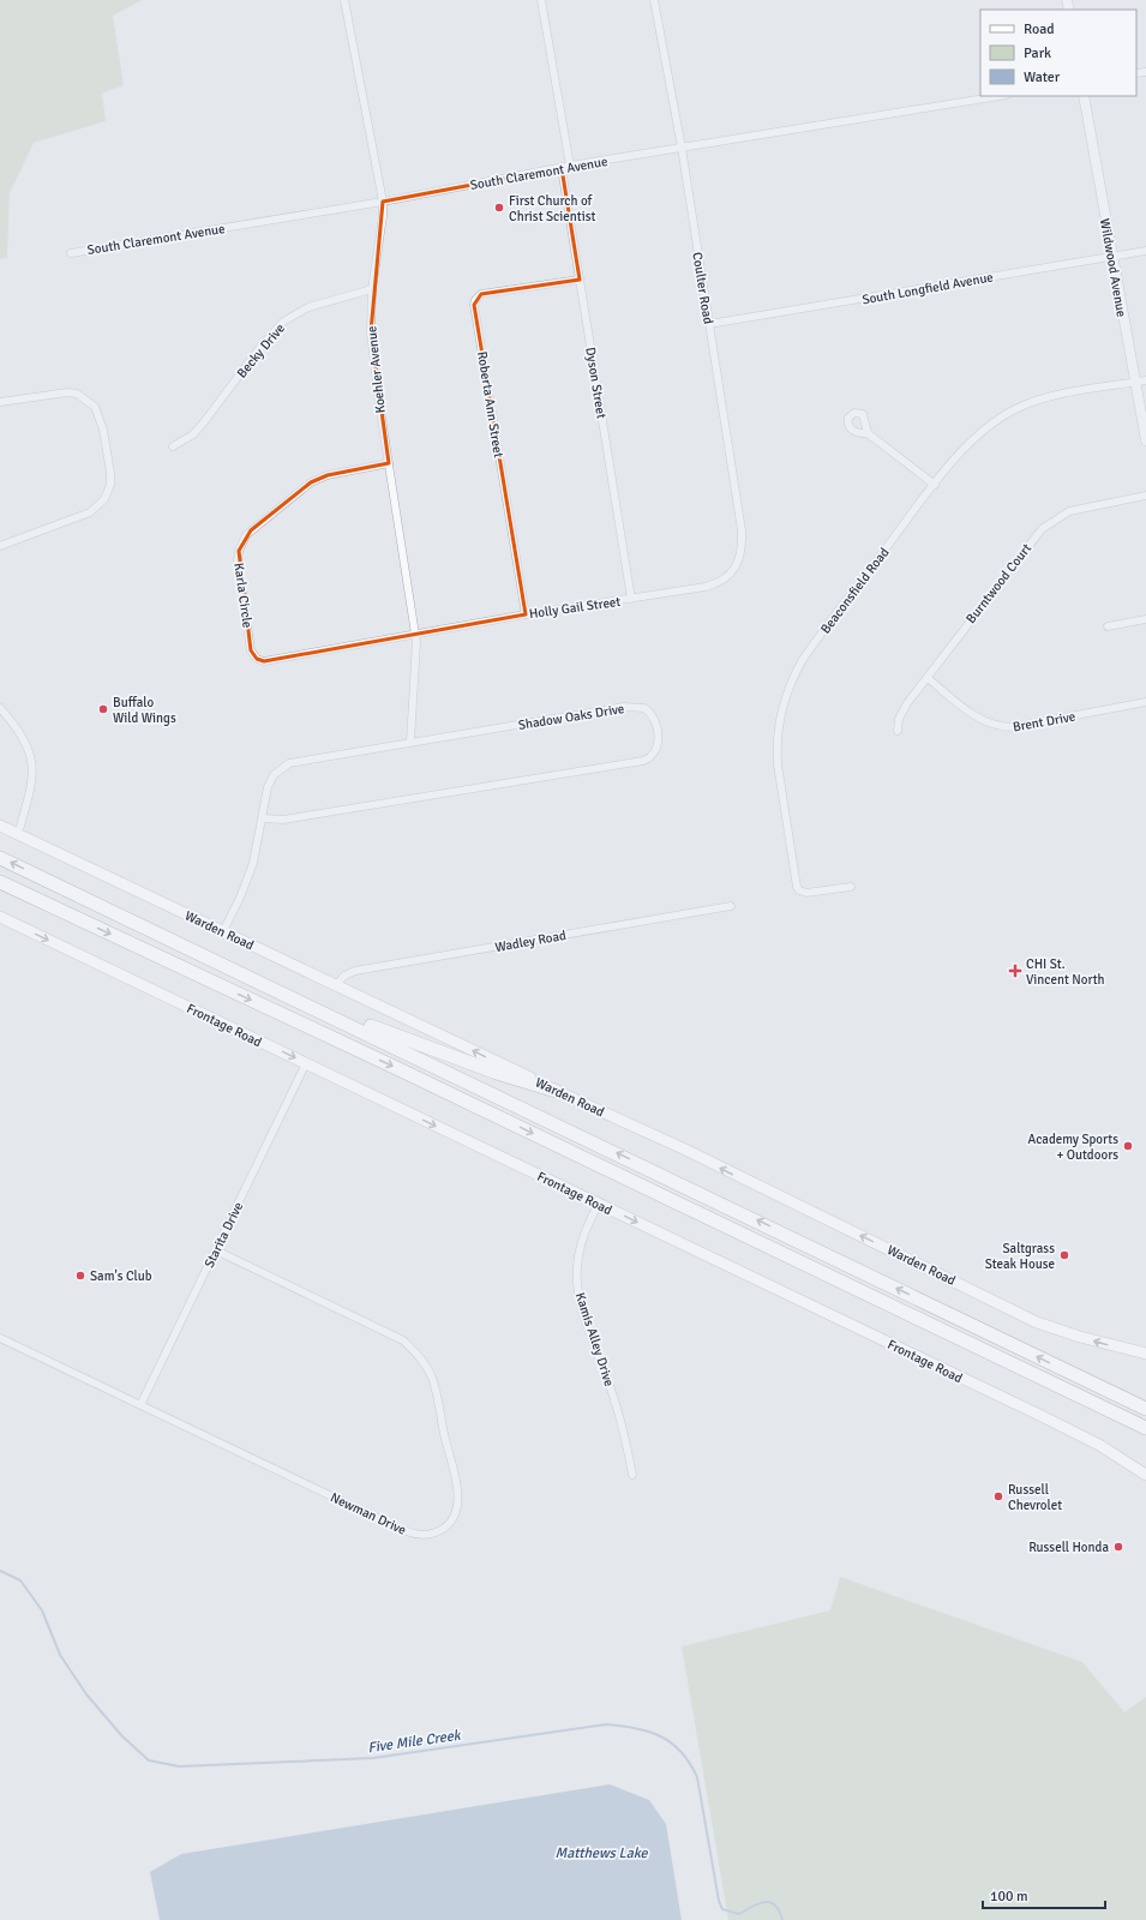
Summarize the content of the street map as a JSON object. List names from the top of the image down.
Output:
{
  "streets": {
    "main road": ["Warden Road", "Frontage Road"],
    "street": [
      "South Claremont Avenue",
      "Wildwood Avenue",
      "Coulter Road",
      "South Longfield Avenue",
      "Becky Drive",
      "Koehler Avenue",
      "Dyson Street",
      "Roberta Ann Street",
      "Burntwood Court",
      "Beaconsfield Road",
      "Karla Circle",
      "Holly Gail Street",
      "Shadow Oaks Drive",
      "Brent Drive",
      "Wadley Road",
      "Starita Drive",
      "Kamis Alley Drive",
      "Newman Drive"
    ]
  },
  "crossings": [
    ["South Claremont Avenue", "Coulter Road"],
    ["South Claremont Avenue", "Koehler Avenue"],
    ["South Claremont Avenue", "Dyson Street"],
    ["Wildwood Avenue", "South Longfield Avenue"],
    ["Wildwood Avenue", "Beaconsfield Road"],
    ["Coulter Road", "South Longfield Avenue"],
    ["Coulter Road", "Holly Gail Street"],
    ["Becky Drive", "Koehler Avenue"],
    ["Koehler Avenue", "Karla Circle"],
    ["Koehler Avenue", "Holly Gail Street"],
    ["Koehler Avenue", "Shadow Oaks Drive"],
    ["Dyson Street", "Roberta Ann Street"],
    ["Dyson Street", "Holly Gail Street"],
    ["Roberta Ann Street", "Holly Gail Street"],
    ["Burntwood Court", "Brent Drive"],
    ["Karla Circle", "Holly Gail Street"],
    ["Shadow Oaks Drive", "Warden Road"],
    ["Warden Road", "Wadley Road"],
    ["Frontage Road", "Starita Drive"],
    ["Frontage Road", "Kamis Alley Drive"],
    ["Starita Drive", "Newman Drive"]
  ],
  "one_way": ["Warden Road", "Frontage Road"],
  "water": ["Five Mile Creek", "Matthews Lake"],
  "places": {
    "other": [
      "First Church of Christ Scientist",
      "Buffalo Wild Wings",
      "Academy Sports + Outdoors",
      "Saltgrass Steak House",
      "Sam's Club",
      "Russell Chevrolet",
      "Russell Honda"
    ],
    "health": ["CHI St. Vincent North"]
  },
  "legend": ["Road", "Park", "Water"],
  "scale_bar": "100 m"
}
